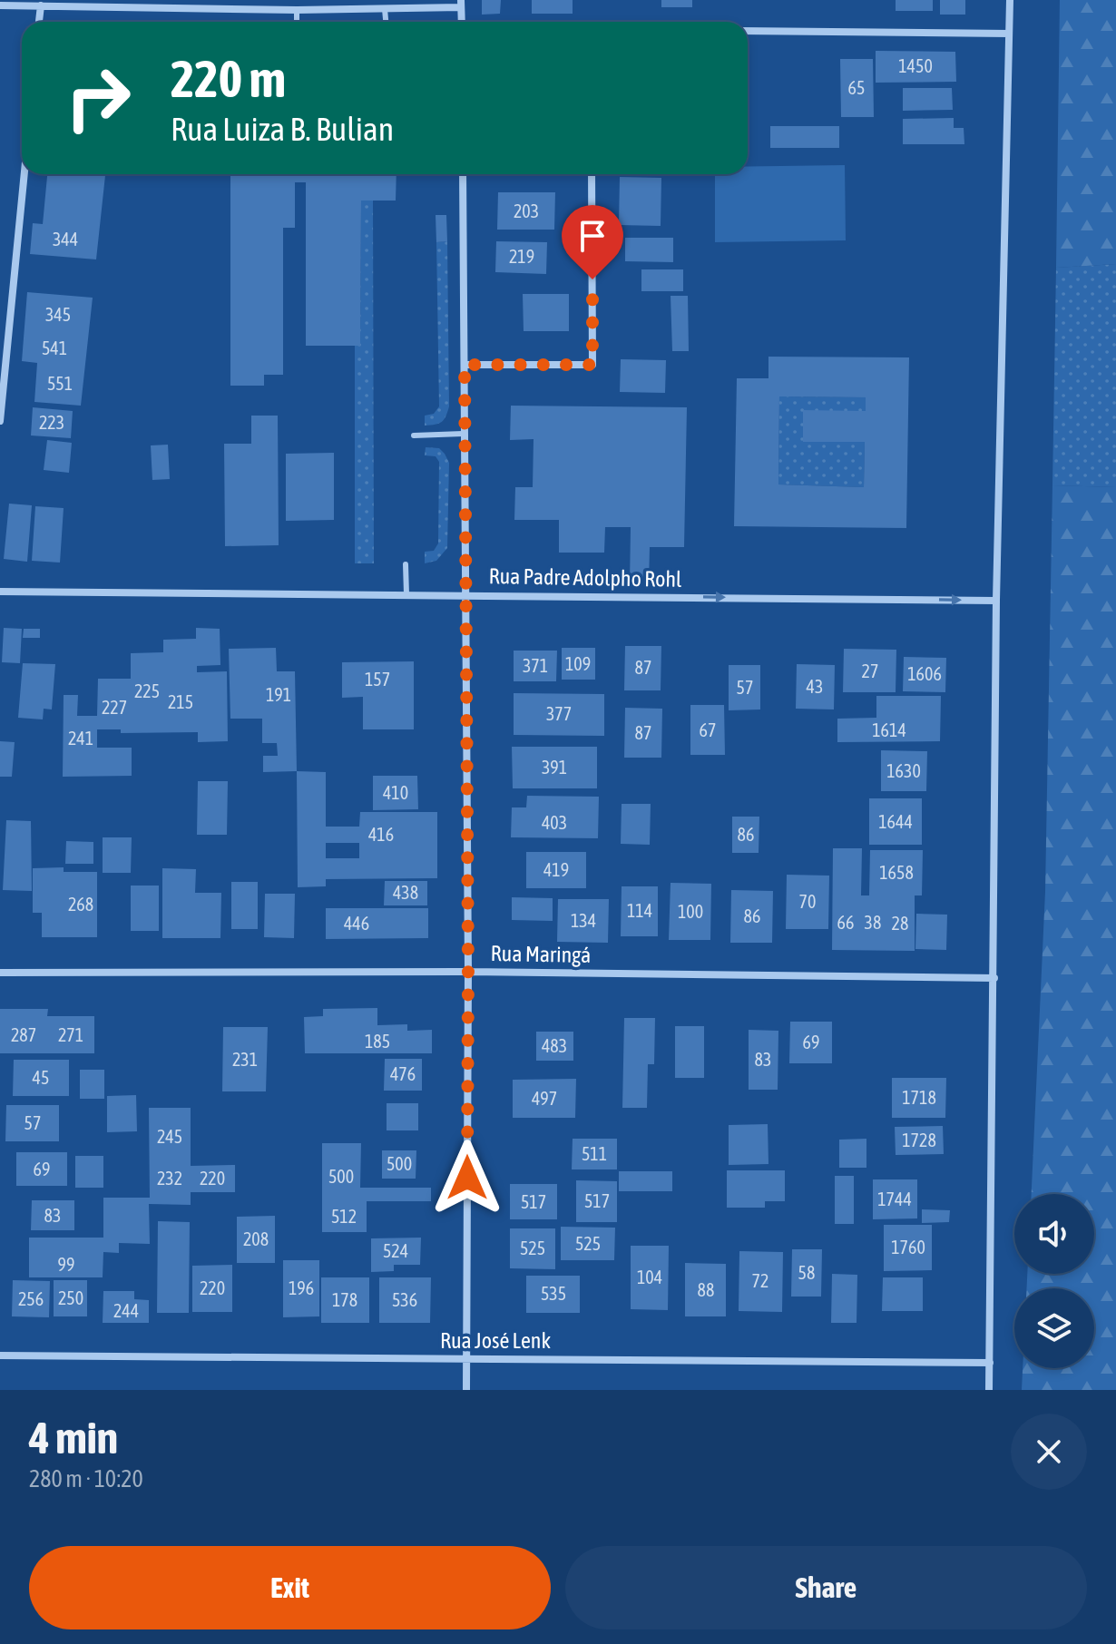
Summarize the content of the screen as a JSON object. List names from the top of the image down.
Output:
{
  "streets": {
    "street": ["Rua Padre Adolpho Rohl", "Rua Maringá", "Rua José Lenk"]
  },
  "one_way": ["Rua Padre Adolpho Rohl"],
  "house_numbers": [
    "1450",
    "65",
    "203",
    "344",
    "219",
    "345",
    "541",
    "551",
    "223",
    "109",
    "371",
    "87",
    "27",
    "1606",
    "157",
    "43",
    "57",
    "225",
    "191",
    "215",
    "227",
    "377",
    "67",
    "1614",
    "87",
    "241",
    "391",
    "1630",
    "410",
    "1644",
    "403",
    "416",
    "86",
    "419",
    "1658",
    "438",
    "70",
    "268",
    "114",
    "100",
    "86",
    "134",
    "66",
    "38",
    "446",
    "28",
    "287",
    "271",
    "185",
    "69",
    "483",
    "231",
    "83",
    "476",
    "45",
    "1718",
    "497",
    "57",
    "245",
    "1728",
    "511",
    "500",
    "69",
    "500",
    "232",
    "220",
    "1744",
    "517",
    "517",
    "83",
    "512",
    "208",
    "525",
    "1760",
    "525",
    "524",
    "99",
    "58",
    "104",
    "72",
    "220",
    "196",
    "88",
    "535",
    "250",
    "256",
    "178",
    "536",
    "244"
  ],
  "page": {
    "turn": ["220 m", "Rua Luiza B. Bulian"],
    "heading": ["4 min", "280 m · 10:20"],
    "buttons": ["Exit", "Share"]
  }
}
